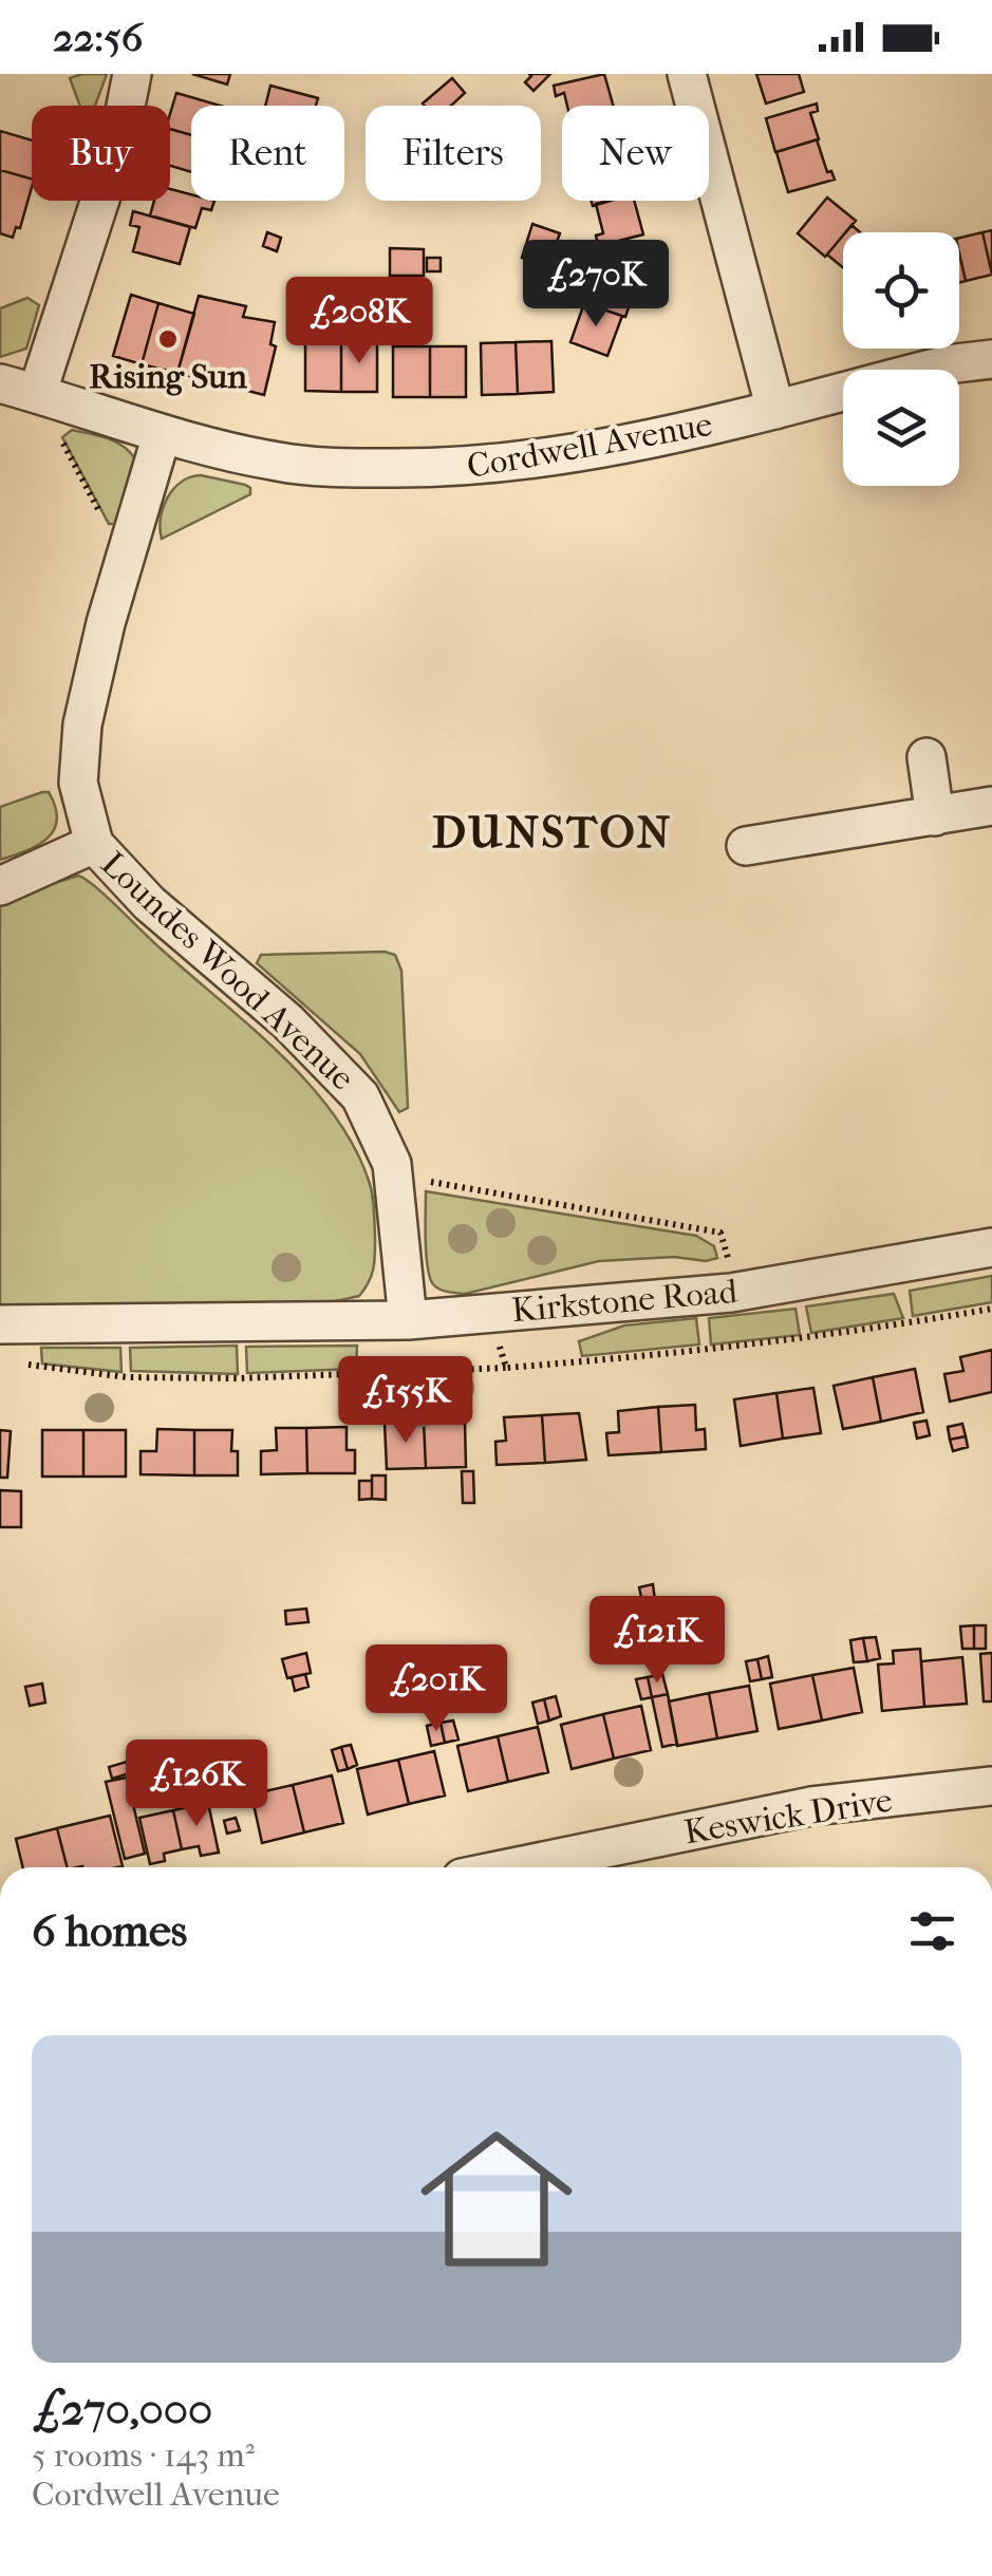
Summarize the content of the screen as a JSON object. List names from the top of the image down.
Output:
{
  "streets": {
    "street": [
      "Cordwell Avenue",
      "Loundes Wood Avenue",
      "Kirkstone Road",
      "Keswick Drive"
    ]
  },
  "crossings": [
    ["Cordwell Avenue", "Loundes Wood Avenue"],
    ["Loundes Wood Avenue", "Kirkstone Road"]
  ],
  "districts": ["DUNSTON"],
  "places": ["Rising Sun"],
  "page": {
    "status": "22:56",
    "chip": [
      "Buy",
      "Rent",
      "Filters",
      "New"
    ],
    "price": [
      "£270K",
      "£208K",
      "£155K",
      "£121K",
      "£201K",
      "£126K"
    ],
    "heading": "6 homes",
    "list": [
      {
        "name": "£270,000",
        "note": "5 rooms · 143 m² · Cordwell Avenue"
      }
    ]
  }
}
